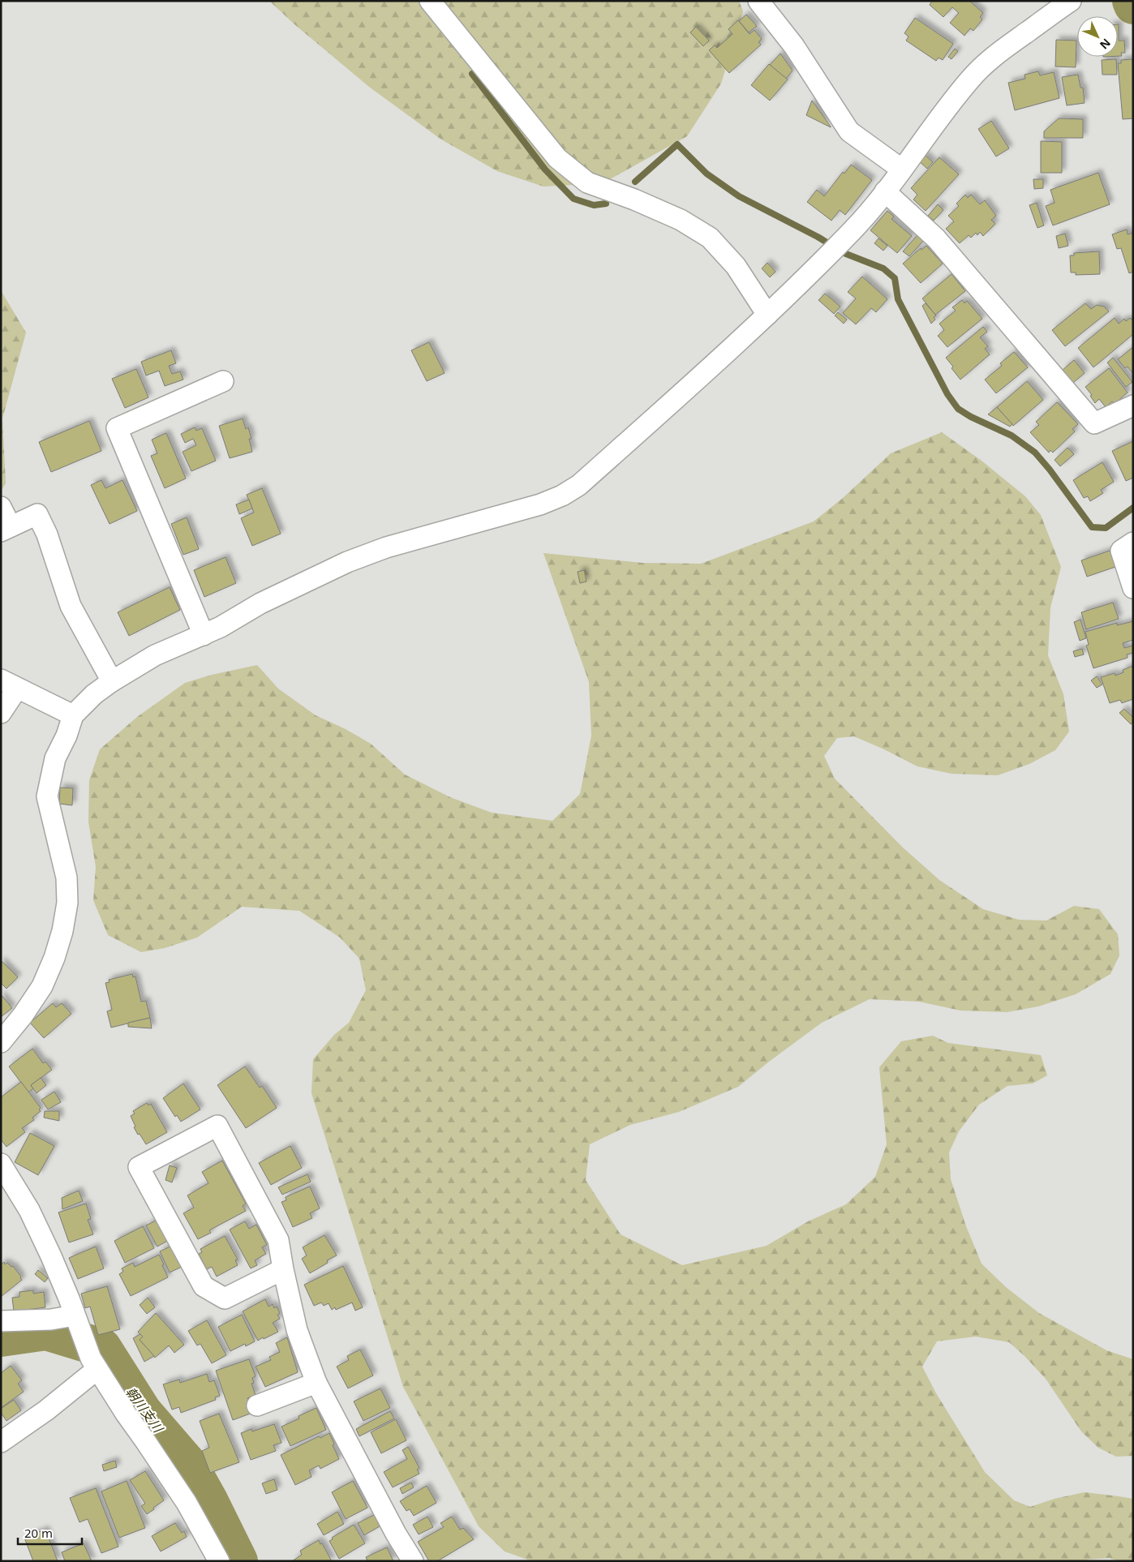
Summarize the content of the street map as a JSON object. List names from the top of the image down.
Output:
{
  "water": ["朝川支川"],
  "scale_bar": "20 m",
  "north": "bottom right"
}
